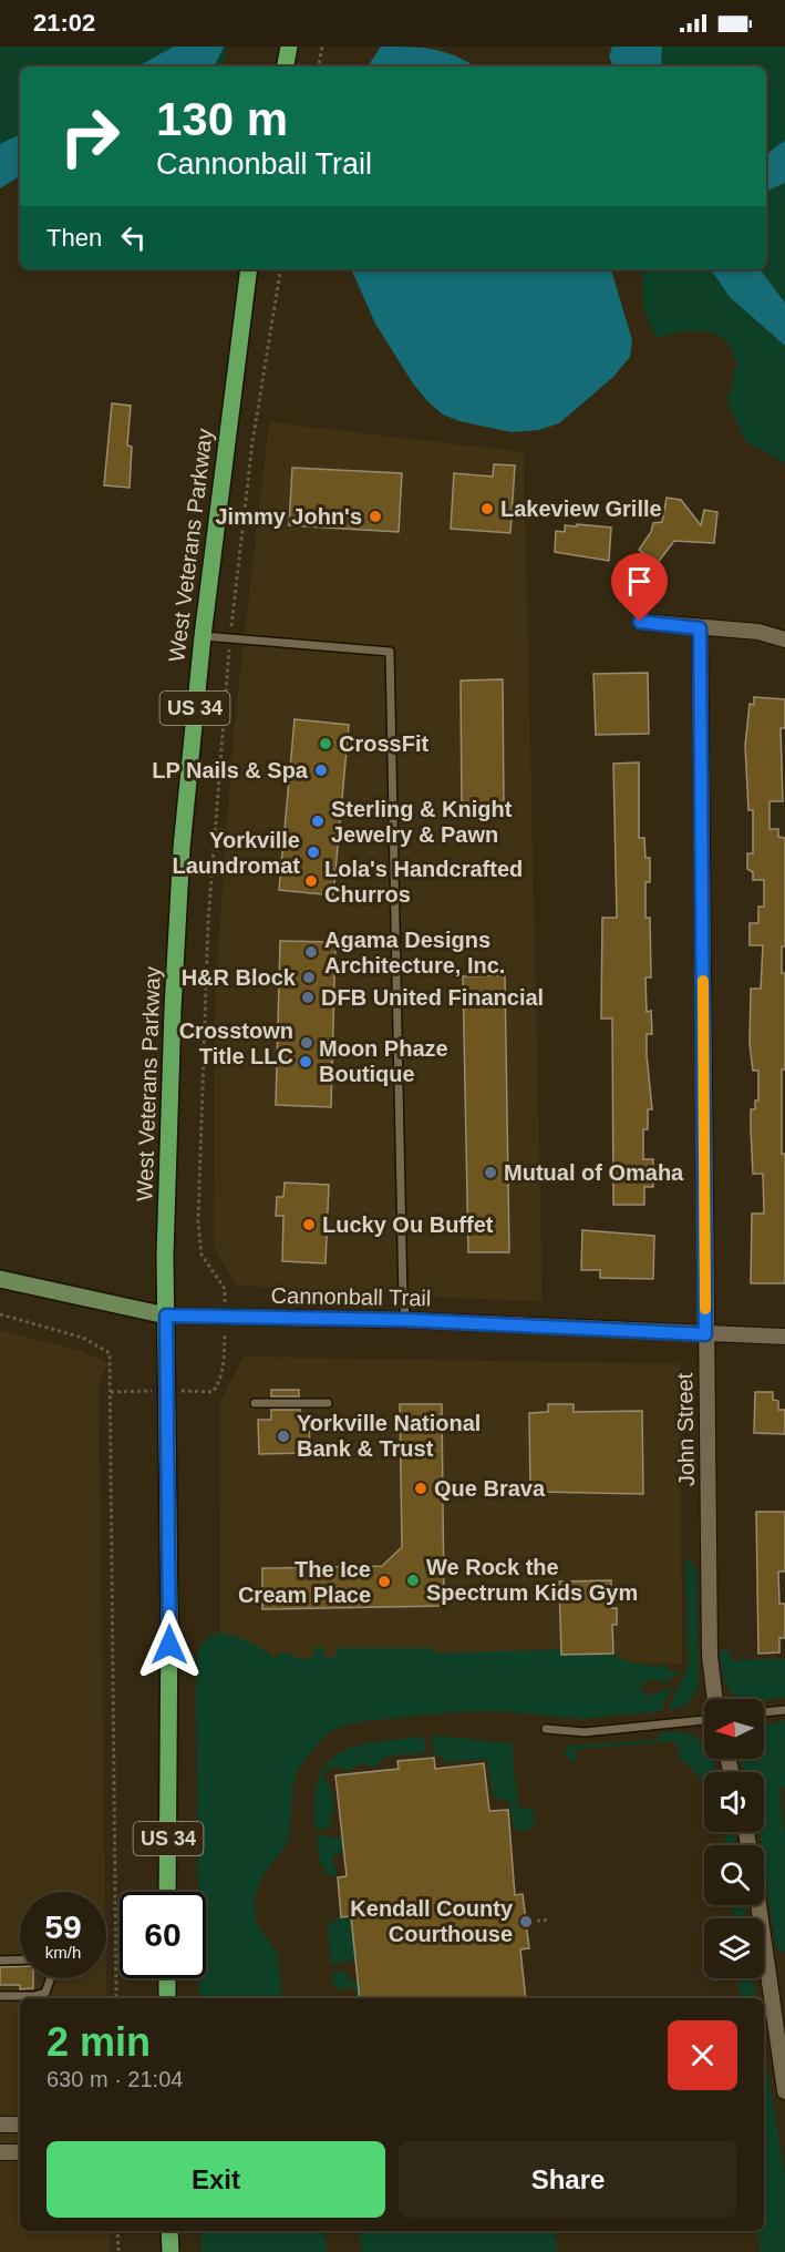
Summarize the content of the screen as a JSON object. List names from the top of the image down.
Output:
{
  "streets": {
    "main road": ["West Veterans Parkway", "US 34", "Cannonball Trail"],
    "street": ["John Street"]
  },
  "crossings": [
    ["West Veterans Parkway", "Cannonball Trail"],
    ["Cannonball Trail", "John Street"]
  ],
  "places": [
    "Lakeview Grille",
    "Jimmy John's",
    "CrossFit",
    "LP Nails & Spa",
    "Sterling & Knight Jewelry & Pawn",
    "Yorkville Laundromat",
    "Lola's Handcrafted Churros",
    "Agama Designs Architecture, Inc.",
    "H&R Block",
    "DFB United Financial",
    "Crosstown Title LLC",
    "Moon Phaze Boutique",
    "Mutual of Omaha",
    "Lucky Ou Buffet",
    "Yorkville National Bank & Trust",
    "Que Brava",
    "We Rock the Spectrum Kids Gym",
    "The Ice Cream Place",
    "Kendall County Courthouse"
  ],
  "north": "left",
  "page": {
    "status": "21:02",
    "turn": ["130 m", "Cannonball Trail"],
    "then": "Then",
    "speed": "59 km/h",
    "limit": "60",
    "heading": ["2 min", "630 m · 21:04"],
    "buttons": ["Exit", "Share"]
  }
}
